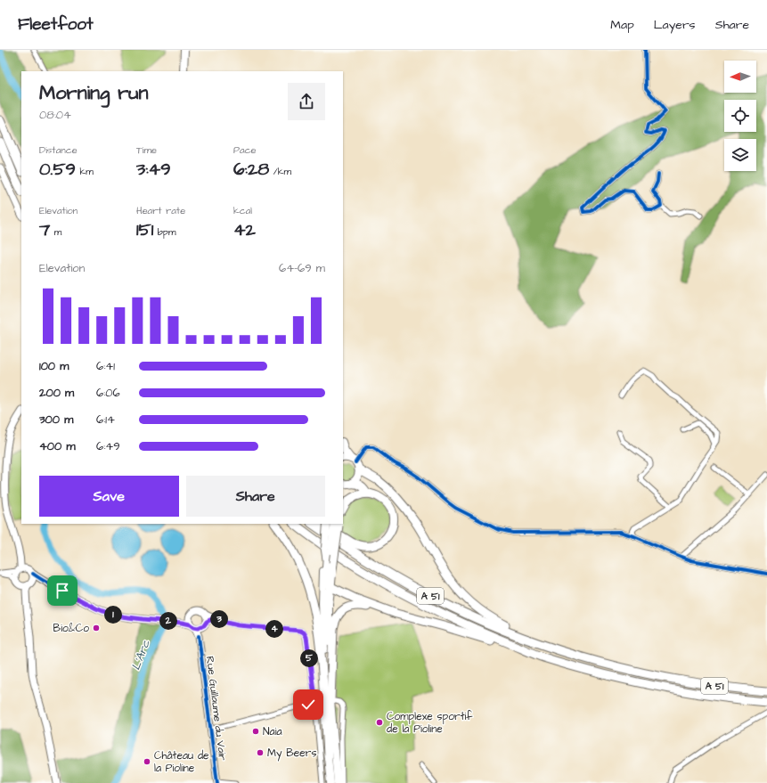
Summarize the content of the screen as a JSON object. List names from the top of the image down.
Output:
{
  "streets": {
    "highway": ["A 51"],
    "main road": ["Rue Guillaume du Vair"]
  },
  "water": ["L'Arc"],
  "places": [
    "Bio&Co",
    "Complexe sportif de la Pioline",
    "Naia",
    "My Beers",
    "Château de la Pioline"
  ],
  "north": "left",
  "page": {
    "header": "Fleetfoot",
    "nav": ["Map", "Layers", "Share"],
    "heading": ["Morning run", "08:04"],
    "stats": [
      ["Distance", "0.59 km"],
      ["Time", "3:49"],
      ["Pace", "6:28 /km"],
      ["Elevation", "7 m"],
      ["Heart rate", "151 bpm"],
      ["kcal", "42"]
    ],
    "chart": ["Elevation", "64–69 m"],
    "list": [
      {
        "name": "100 m",
        "note": "6:41"
      },
      {
        "name": "200 m",
        "note": "6:06"
      },
      {
        "name": "300 m",
        "note": "6:14"
      },
      {
        "name": "400 m",
        "note": "6:49"
      }
    ],
    "buttons": ["Save", "Share"],
    "pins": [
      "1",
      "3",
      "2",
      "4",
      "5"
    ]
  }
}
